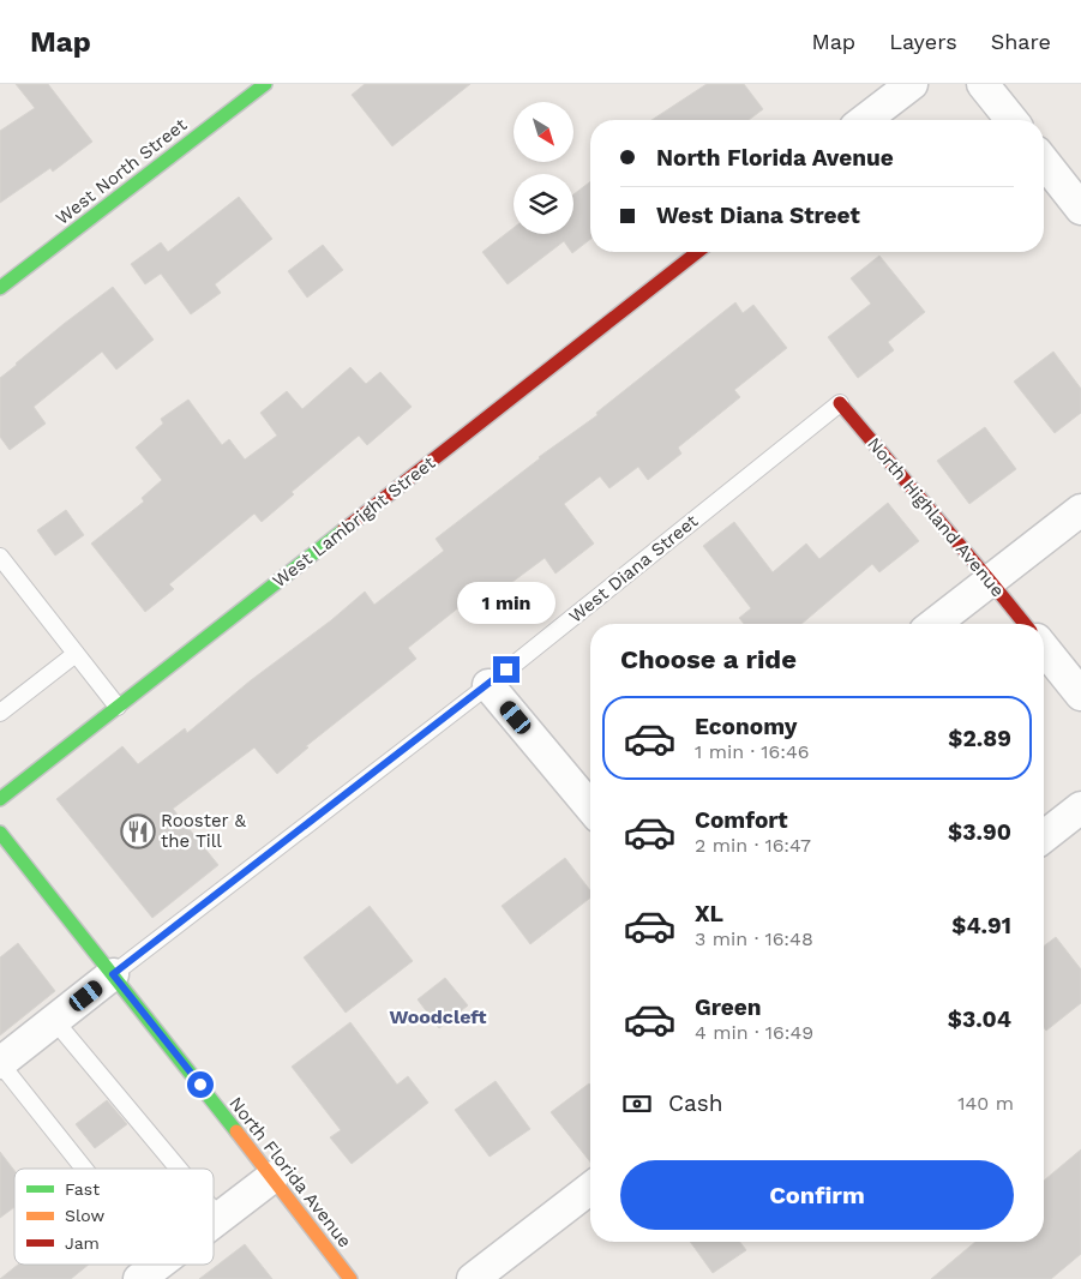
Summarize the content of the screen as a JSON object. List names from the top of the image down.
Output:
{
  "streets": {
    "street": [
      "West North Street",
      "North Highland Avenue",
      "West Lambright Street",
      "North Florida Avenue"
    ],
    "lane": ["West Diana Street"]
  },
  "crossings": [
    ["North Highland Avenue", "West Diana Street"],
    ["West Diana Street", "North Florida Avenue"]
  ],
  "districts": ["Woodcleft"],
  "places": {
    "restaurant": ["Rooster & the Till"]
  },
  "legend": ["Fast", "Slow", "Jam"],
  "north": "bottom right",
  "page": {
    "header": "Map",
    "nav": ["Map", "Layers", "Share"],
    "banner": ["North Florida Avenue", "West Diana Street"],
    "bubble": "1 min",
    "heading": "Choose a ride",
    "list": [
      {
        "name": "Economy",
        "note": "1 min · 16:46",
        "value": "$2.89"
      },
      {
        "name": "Comfort",
        "note": "2 min · 16:47",
        "value": "$3.90"
      },
      {
        "name": "XL",
        "note": "3 min · 16:48",
        "value": "$4.91"
      },
      {
        "name": "Green",
        "note": "4 min · 16:49",
        "value": "$3.04"
      }
    ],
    "pay": ["Cash", "140 m"],
    "buttons": "Confirm"
  }
}
